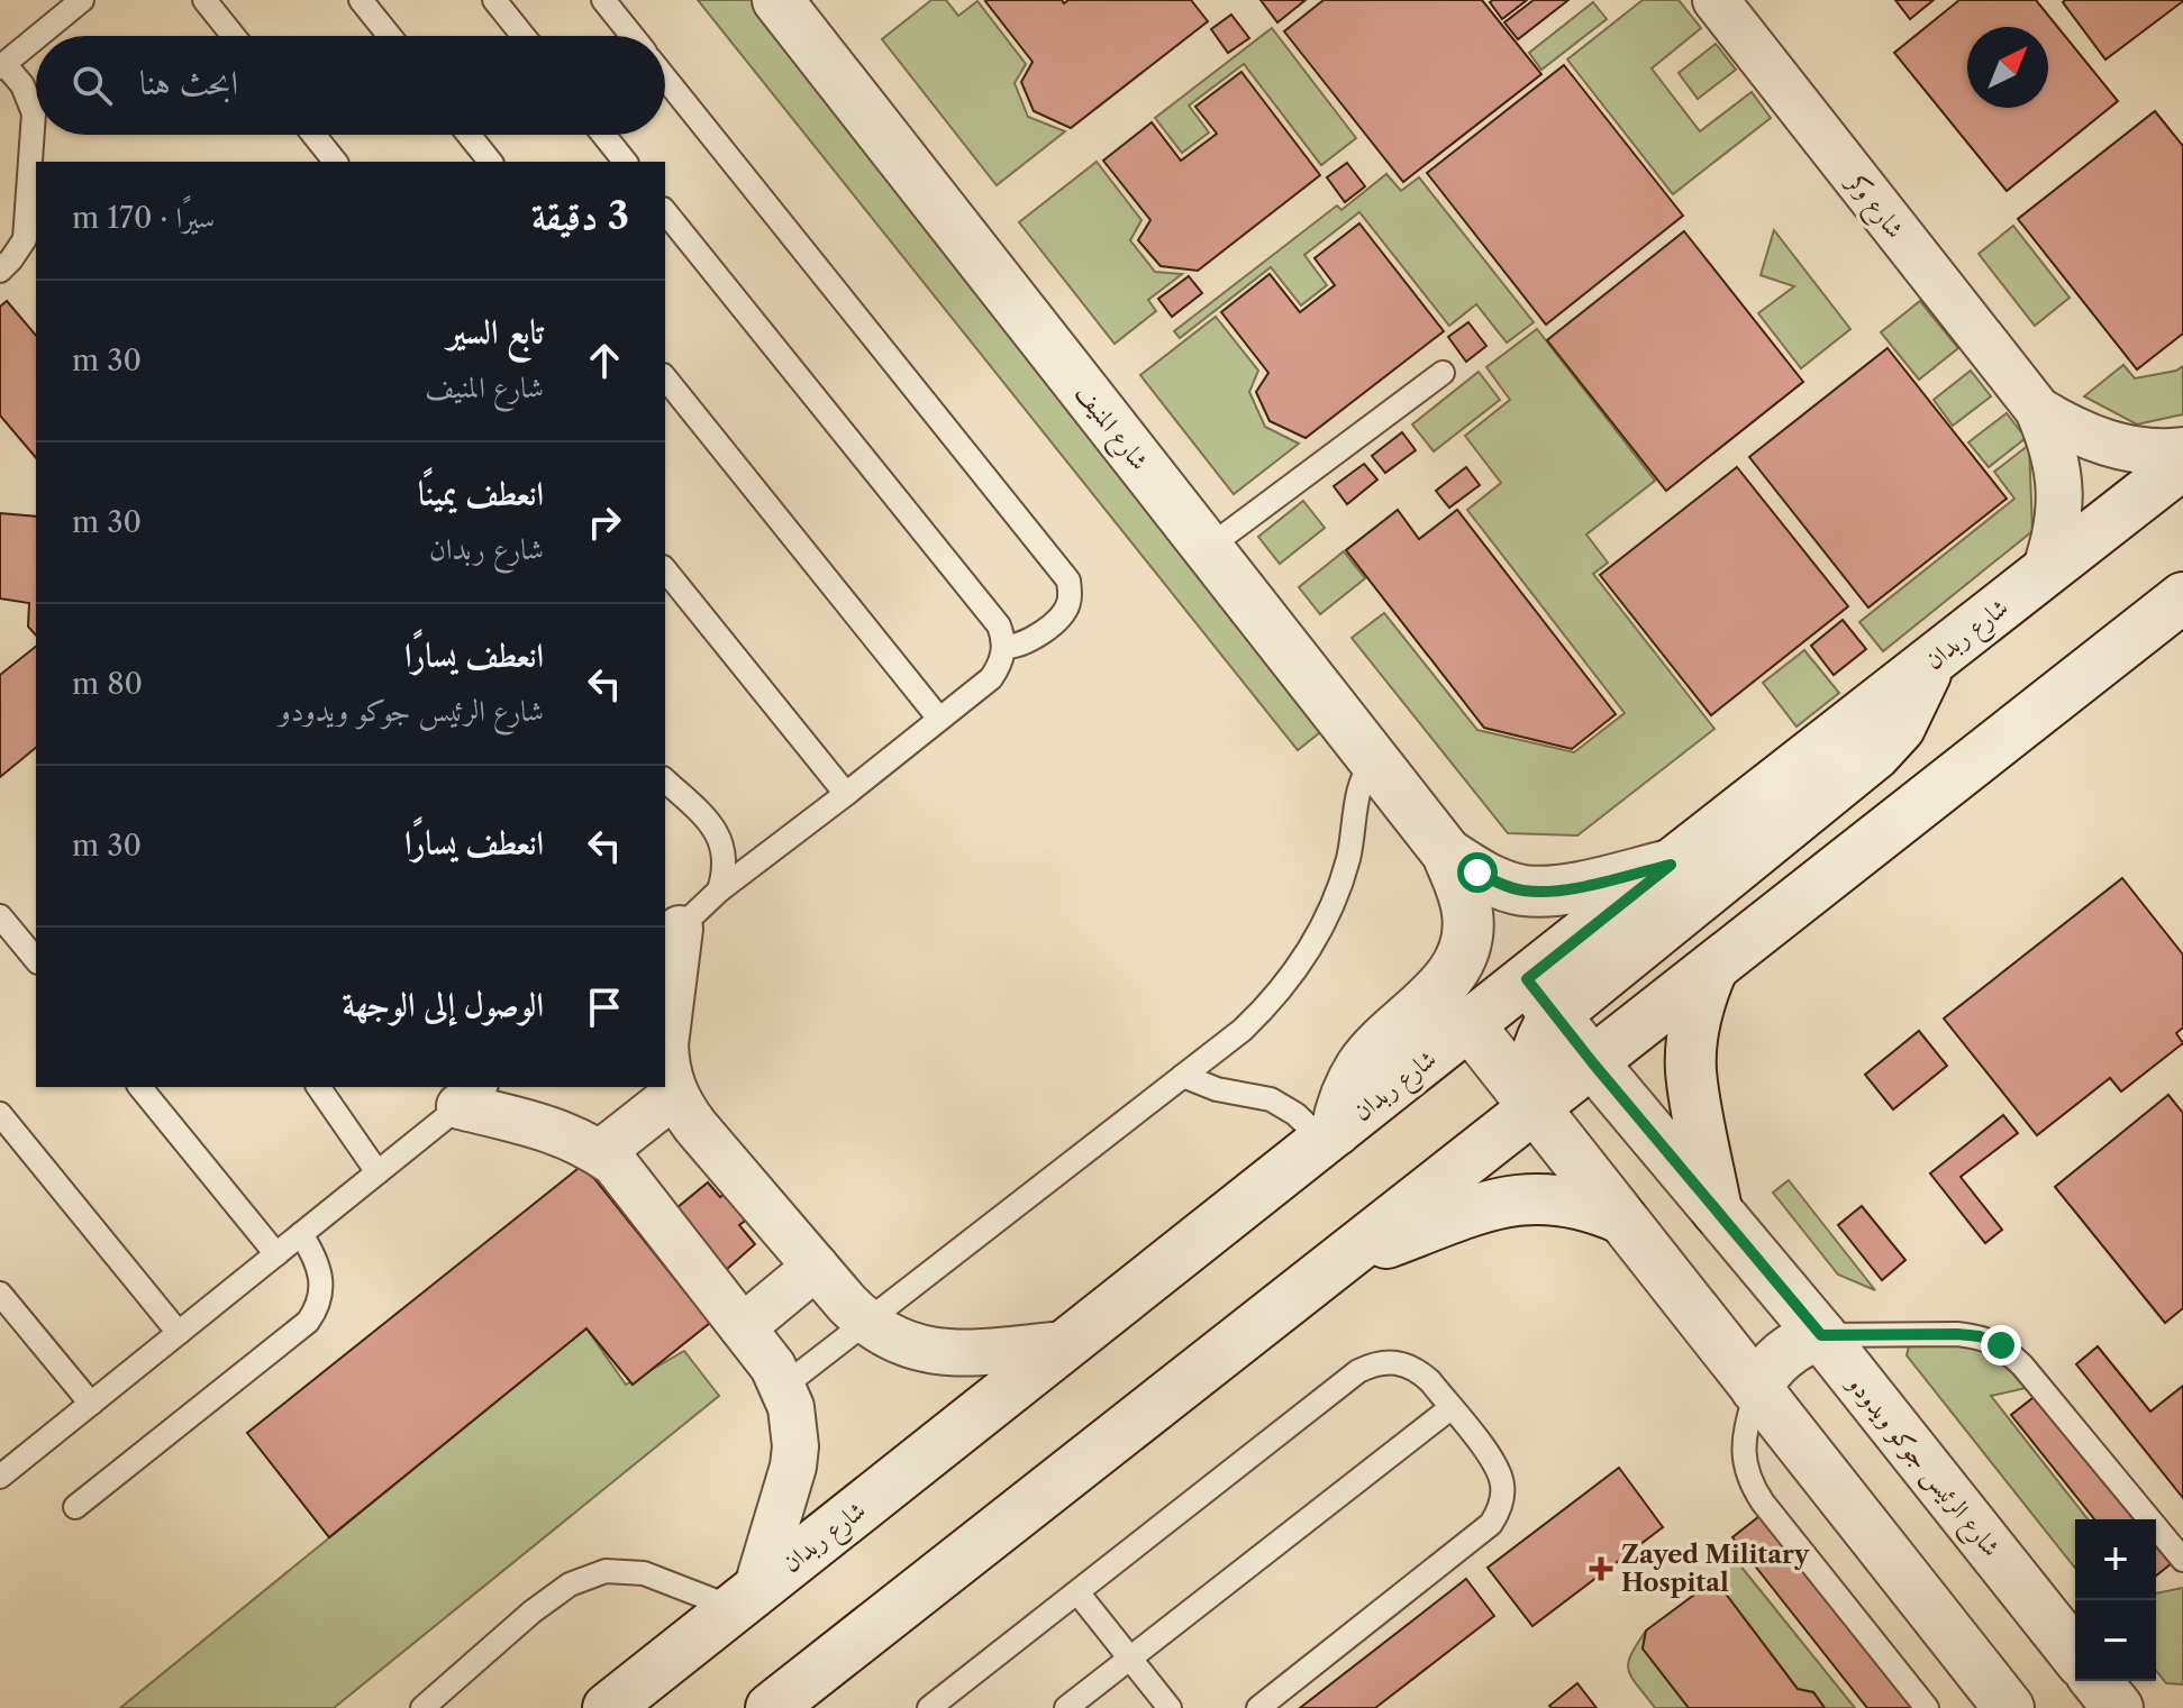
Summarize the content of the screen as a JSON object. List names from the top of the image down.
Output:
{
  "streets": {
    "main road": ["شارع المنيف", "شارع ربدان", "شارع الرئيس جوكو ويدودو"],
    "street": ["شارع وكر"]
  },
  "crossings": [
    ["شارع وكر", "شارع ربدان"],
    ["شارع المنيف", "شارع ربدان"],
    ["شارع ربدان", "شارع الرئيس جوكو ويدودو"]
  ],
  "places": {
    "health": ["Zayed Military Hospital"]
  },
  "north": "top right",
  "page": {
    "search": "ابحث هنا",
    "heading": ["3 دقيقة", "سيرًا · 170 m"],
    "list": [
      ["تابع السير", "شارع المنيف", "30 m"],
      ["انعطف يمينًا", "شارع ربدان", "30 m"],
      ["انعطف يسارًا", "شارع الرئيس جوكو ويدودو", "80 m"],
      ["انعطف يسارًا", "30 m"],
      "الوصول إلى الوجهة"
    ],
    "map_buttons": ["+", "−"]
  }
}
